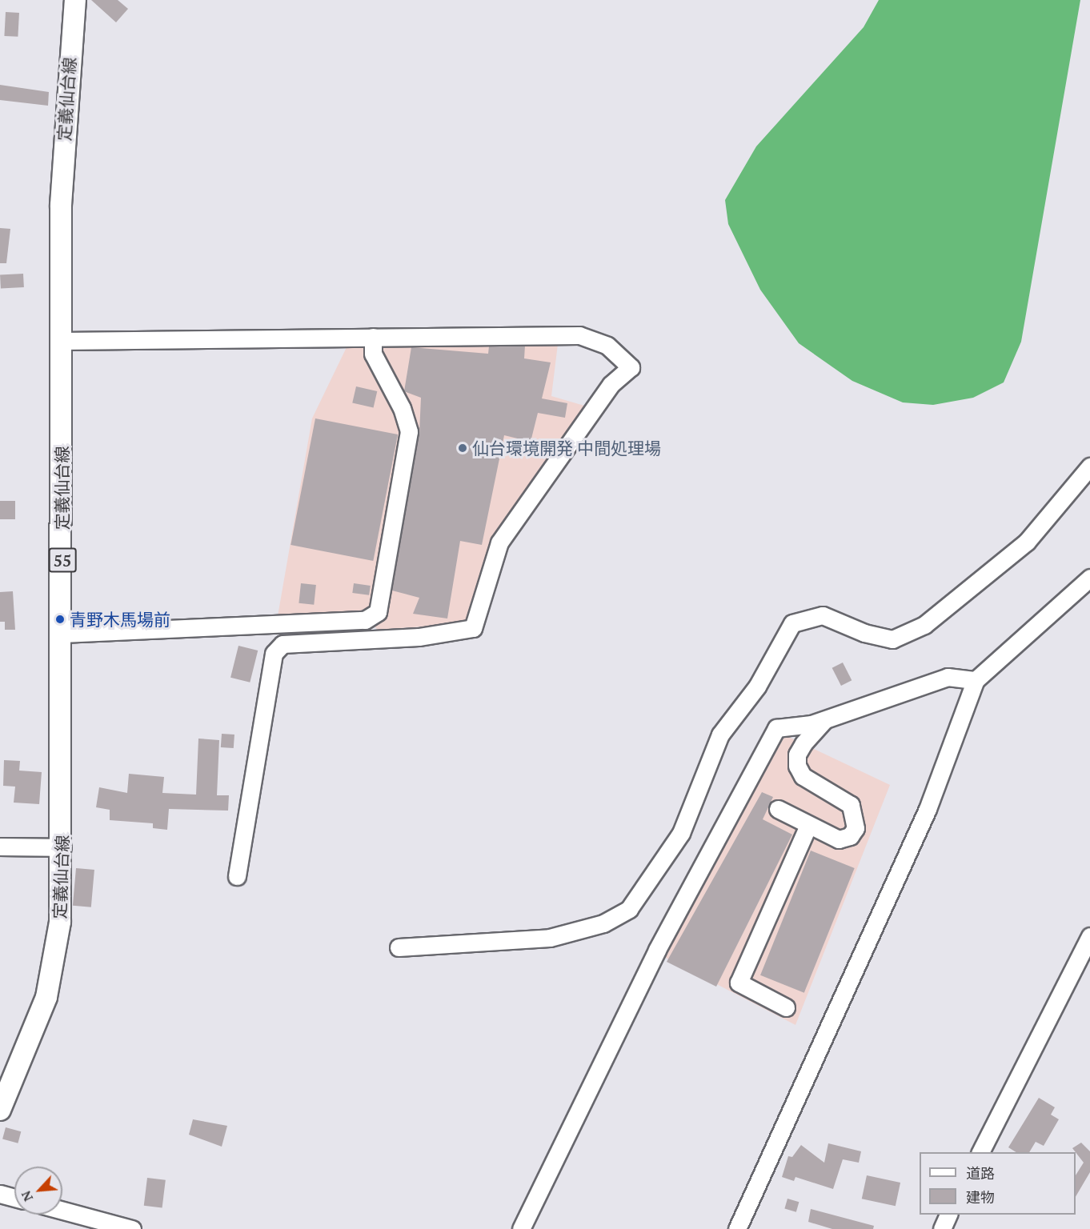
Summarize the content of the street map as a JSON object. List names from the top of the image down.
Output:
{
  "streets": {
    "main road": ["定義仙台線", "55"]
  },
  "places": ["仙台環境開発 中間処理場", "青野木馬場前"],
  "legend": ["道路", "建物"],
  "north": "bottom left"
}
